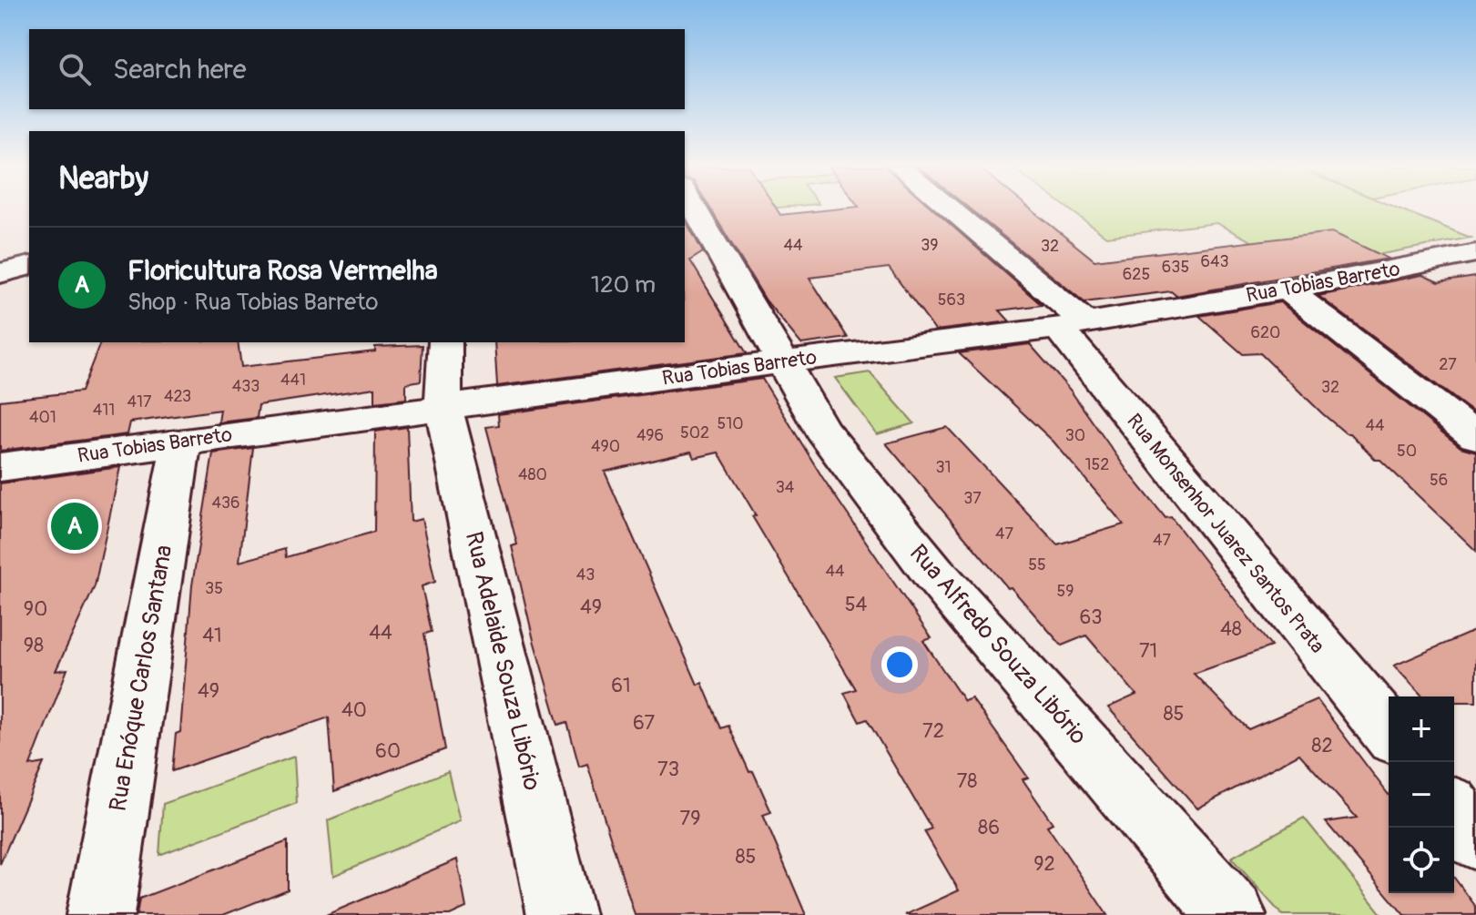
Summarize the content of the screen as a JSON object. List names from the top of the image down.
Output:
{
  "streets": {
    "street": [
      "Rua Tobias Barreto",
      "Rua Monsenhor Juarez Santos Prata",
      "Rua Alfredo Souza Libório",
      "Rua Adelaide Souza Libório",
      "Rua Enóque Carlos Santana"
    ]
  },
  "crossings": [
    ["Rua Tobias Barreto", "Rua Monsenhor Juarez Santos Prata"],
    ["Rua Tobias Barreto", "Rua Alfredo Souza Libório"],
    ["Rua Tobias Barreto", "Rua Adelaide Souza Libório"],
    ["Rua Tobias Barreto", "Rua Enóque Carlos Santana"]
  ],
  "house_numbers": [
    "44",
    "39",
    "32",
    "643",
    "635",
    "625",
    "563",
    "620",
    "27",
    "441",
    "433",
    "32",
    "423",
    "417",
    "411",
    "401",
    "510",
    "44",
    "502",
    "496",
    "30",
    "490",
    "50",
    "152",
    "31",
    "480",
    "56",
    "34",
    "37",
    "436",
    "47",
    "47",
    "55",
    "44",
    "43",
    "35",
    "59",
    "54",
    "49",
    "90",
    "63",
    "48",
    "44",
    "41",
    "98",
    "71",
    "61",
    "49",
    "40",
    "85",
    "67",
    "72",
    "82",
    "60",
    "73",
    "78",
    "79",
    "86",
    "85",
    "92"
  ],
  "page": {
    "search": "Search here",
    "heading": "Nearby",
    "list": [
      {
        "mark": "A",
        "name": "Floricultura Rosa Vermelha",
        "note": "Shop · Rua Tobias Barreto",
        "value": "120 m"
      }
    ],
    "pins": "A",
    "map_buttons": ["+", "−"]
  }
}
